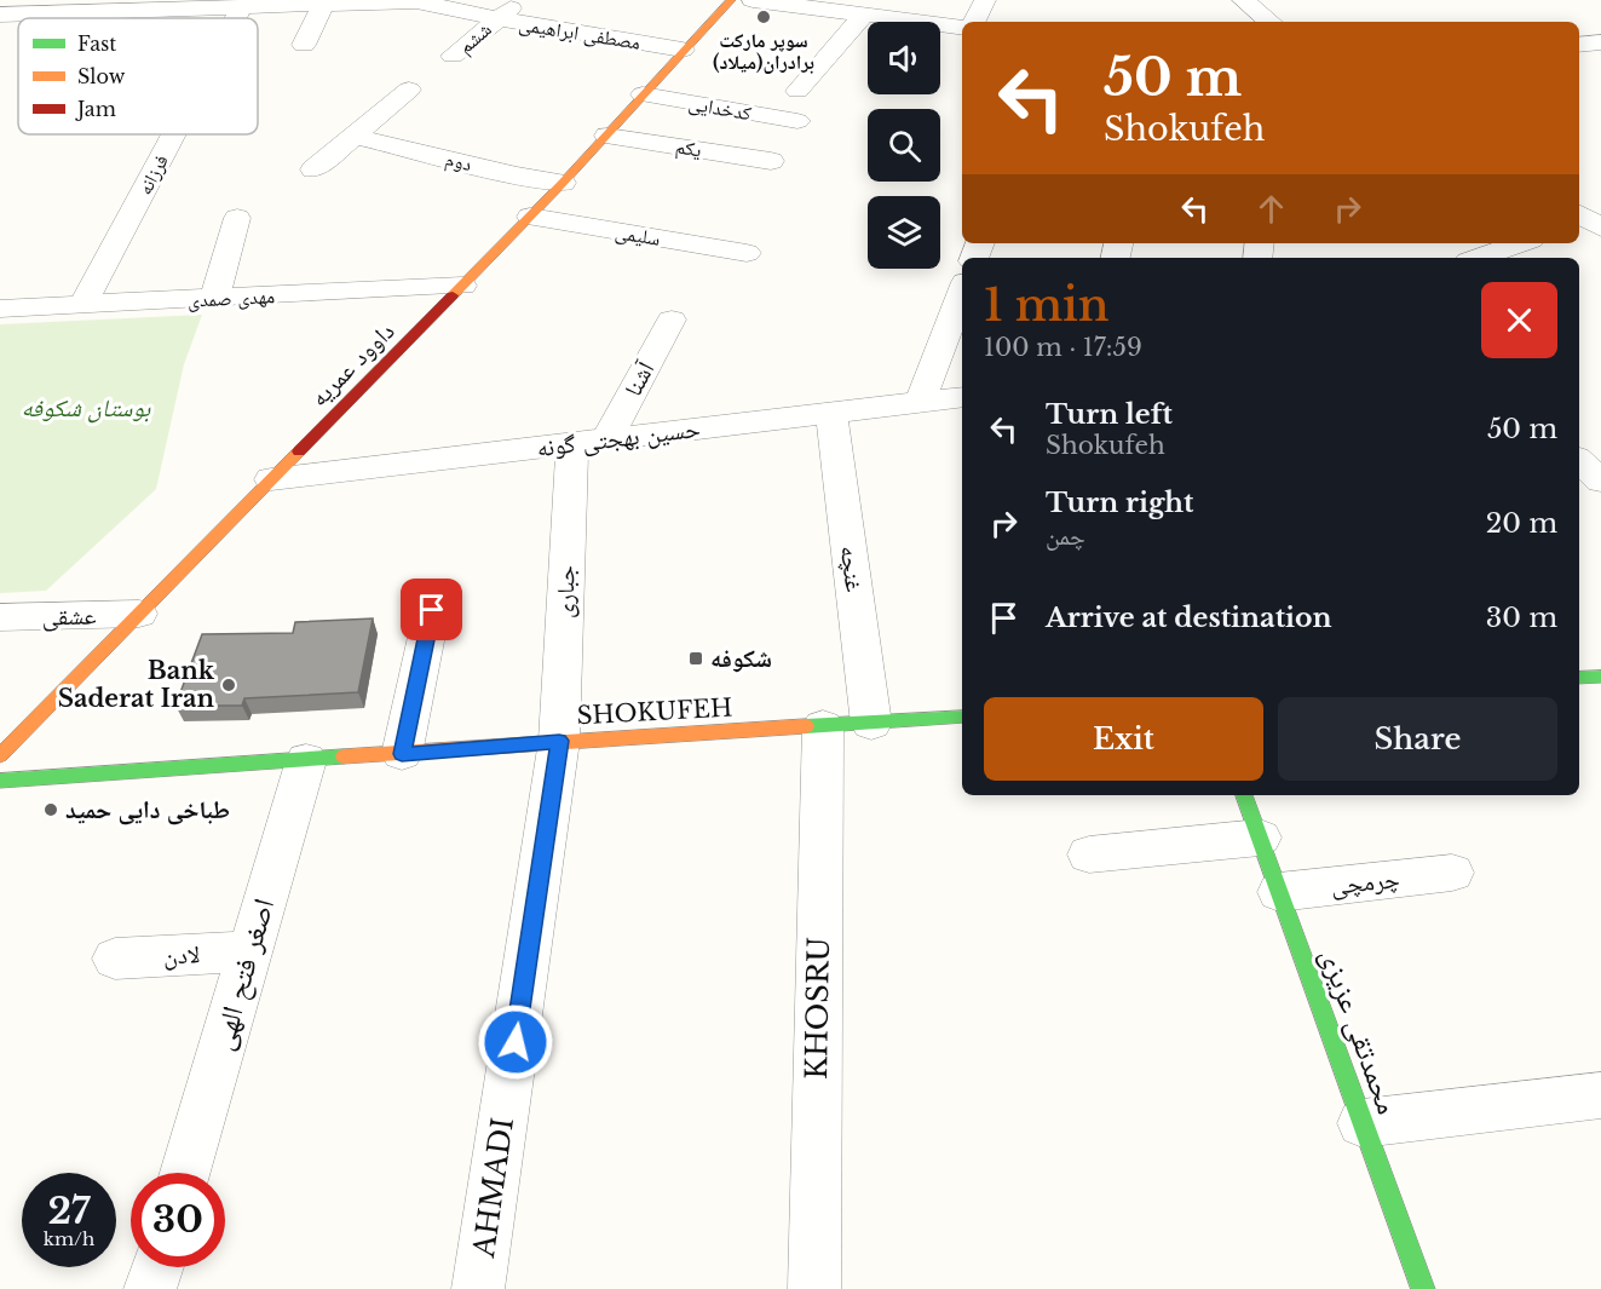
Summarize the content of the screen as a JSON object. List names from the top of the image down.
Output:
{
  "streets": {
    "street": [
      "مصطفی ابراهیمی",
      "ششم",
      "کدخدایی",
      "یکم",
      "دوم",
      "فرزانه",
      "سلیمی",
      "مهدی صمدی",
      "داوود عمریه",
      "آشنا",
      "حسین بهجتی گونه",
      "غنچه",
      "جباری",
      "عشقی",
      "SHOKUFEH",
      "چرمچی",
      "لادن",
      "اصغر فتح الهی",
      "KHOSRU",
      "محمدتقی عزیزی",
      "AHMADI"
    ]
  },
  "crossings": [
    ["مصطفی ابراهیمی", "ششم"],
    ["مصطفی ابراهیمی", "فرزانه"],
    ["مصطفی ابراهیمی", "داوود عمریه"],
    ["کدخدایی", "داوود عمریه"],
    ["یکم", "داوود عمریه"],
    ["دوم", "داوود عمریه"],
    ["فرزانه", "مهدی صمدی"],
    ["سلیمی", "داوود عمریه"],
    ["مهدی صمدی", "داوود عمریه"],
    ["داوود عمریه", "حسین بهجتی گونه"],
    ["داوود عمریه", "عشقی"],
    ["آشنا", "حسین بهجتی گونه"],
    ["آشنا", "جباری"],
    ["حسین بهجتی گونه", "غنچه"],
    ["حسین بهجتی گونه", "جباری"],
    ["غنچه", "SHOKUFEH"],
    ["جباری", "SHOKUFEH"],
    ["جباری", "AHMADI"],
    ["SHOKUFEH", "اصغر فتح الهی"],
    ["SHOKUFEH", "KHOSRU"],
    ["SHOKUFEH", "AHMADI"],
    ["چرمچی", "محمدتقی عزیزی"],
    ["لادن", "اصغر فتح الهی"]
  ],
  "parks": ["بوستان شکوفه"],
  "places": {
    "other": ["سوپر مارکت برادران(میلاد)", "Bank Saderat Iran", "طباخی دایی حمید"],
    "transit": ["شکوفه"]
  },
  "legend": ["Fast", "Slow", "Jam"],
  "page": {
    "turn": ["50 m", "Shokufeh"],
    "heading": ["1 min", "100 m · 17:59"],
    "list": [
      {
        "name": "Turn left",
        "note": "Shokufeh",
        "value": "50 m"
      },
      {
        "name": "Turn right",
        "note": "چمن",
        "value": "20 m"
      },
      {
        "name": "Arrive at destination",
        "value": "30 m"
      }
    ],
    "buttons": ["Exit", "Share"],
    "speed": "27 km/h",
    "limit": "30"
  }
}
